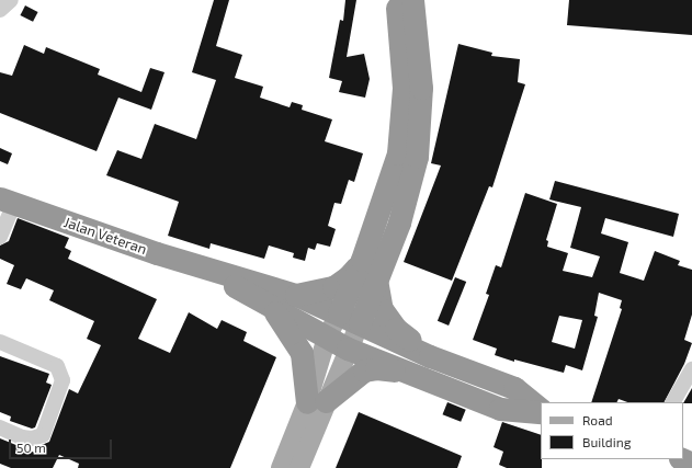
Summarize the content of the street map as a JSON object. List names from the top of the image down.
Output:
{
  "streets": {
    "highway": ["Jalan Veteran"]
  },
  "legend": ["Road", "Building"],
  "scale_bar": "50 m"
}
